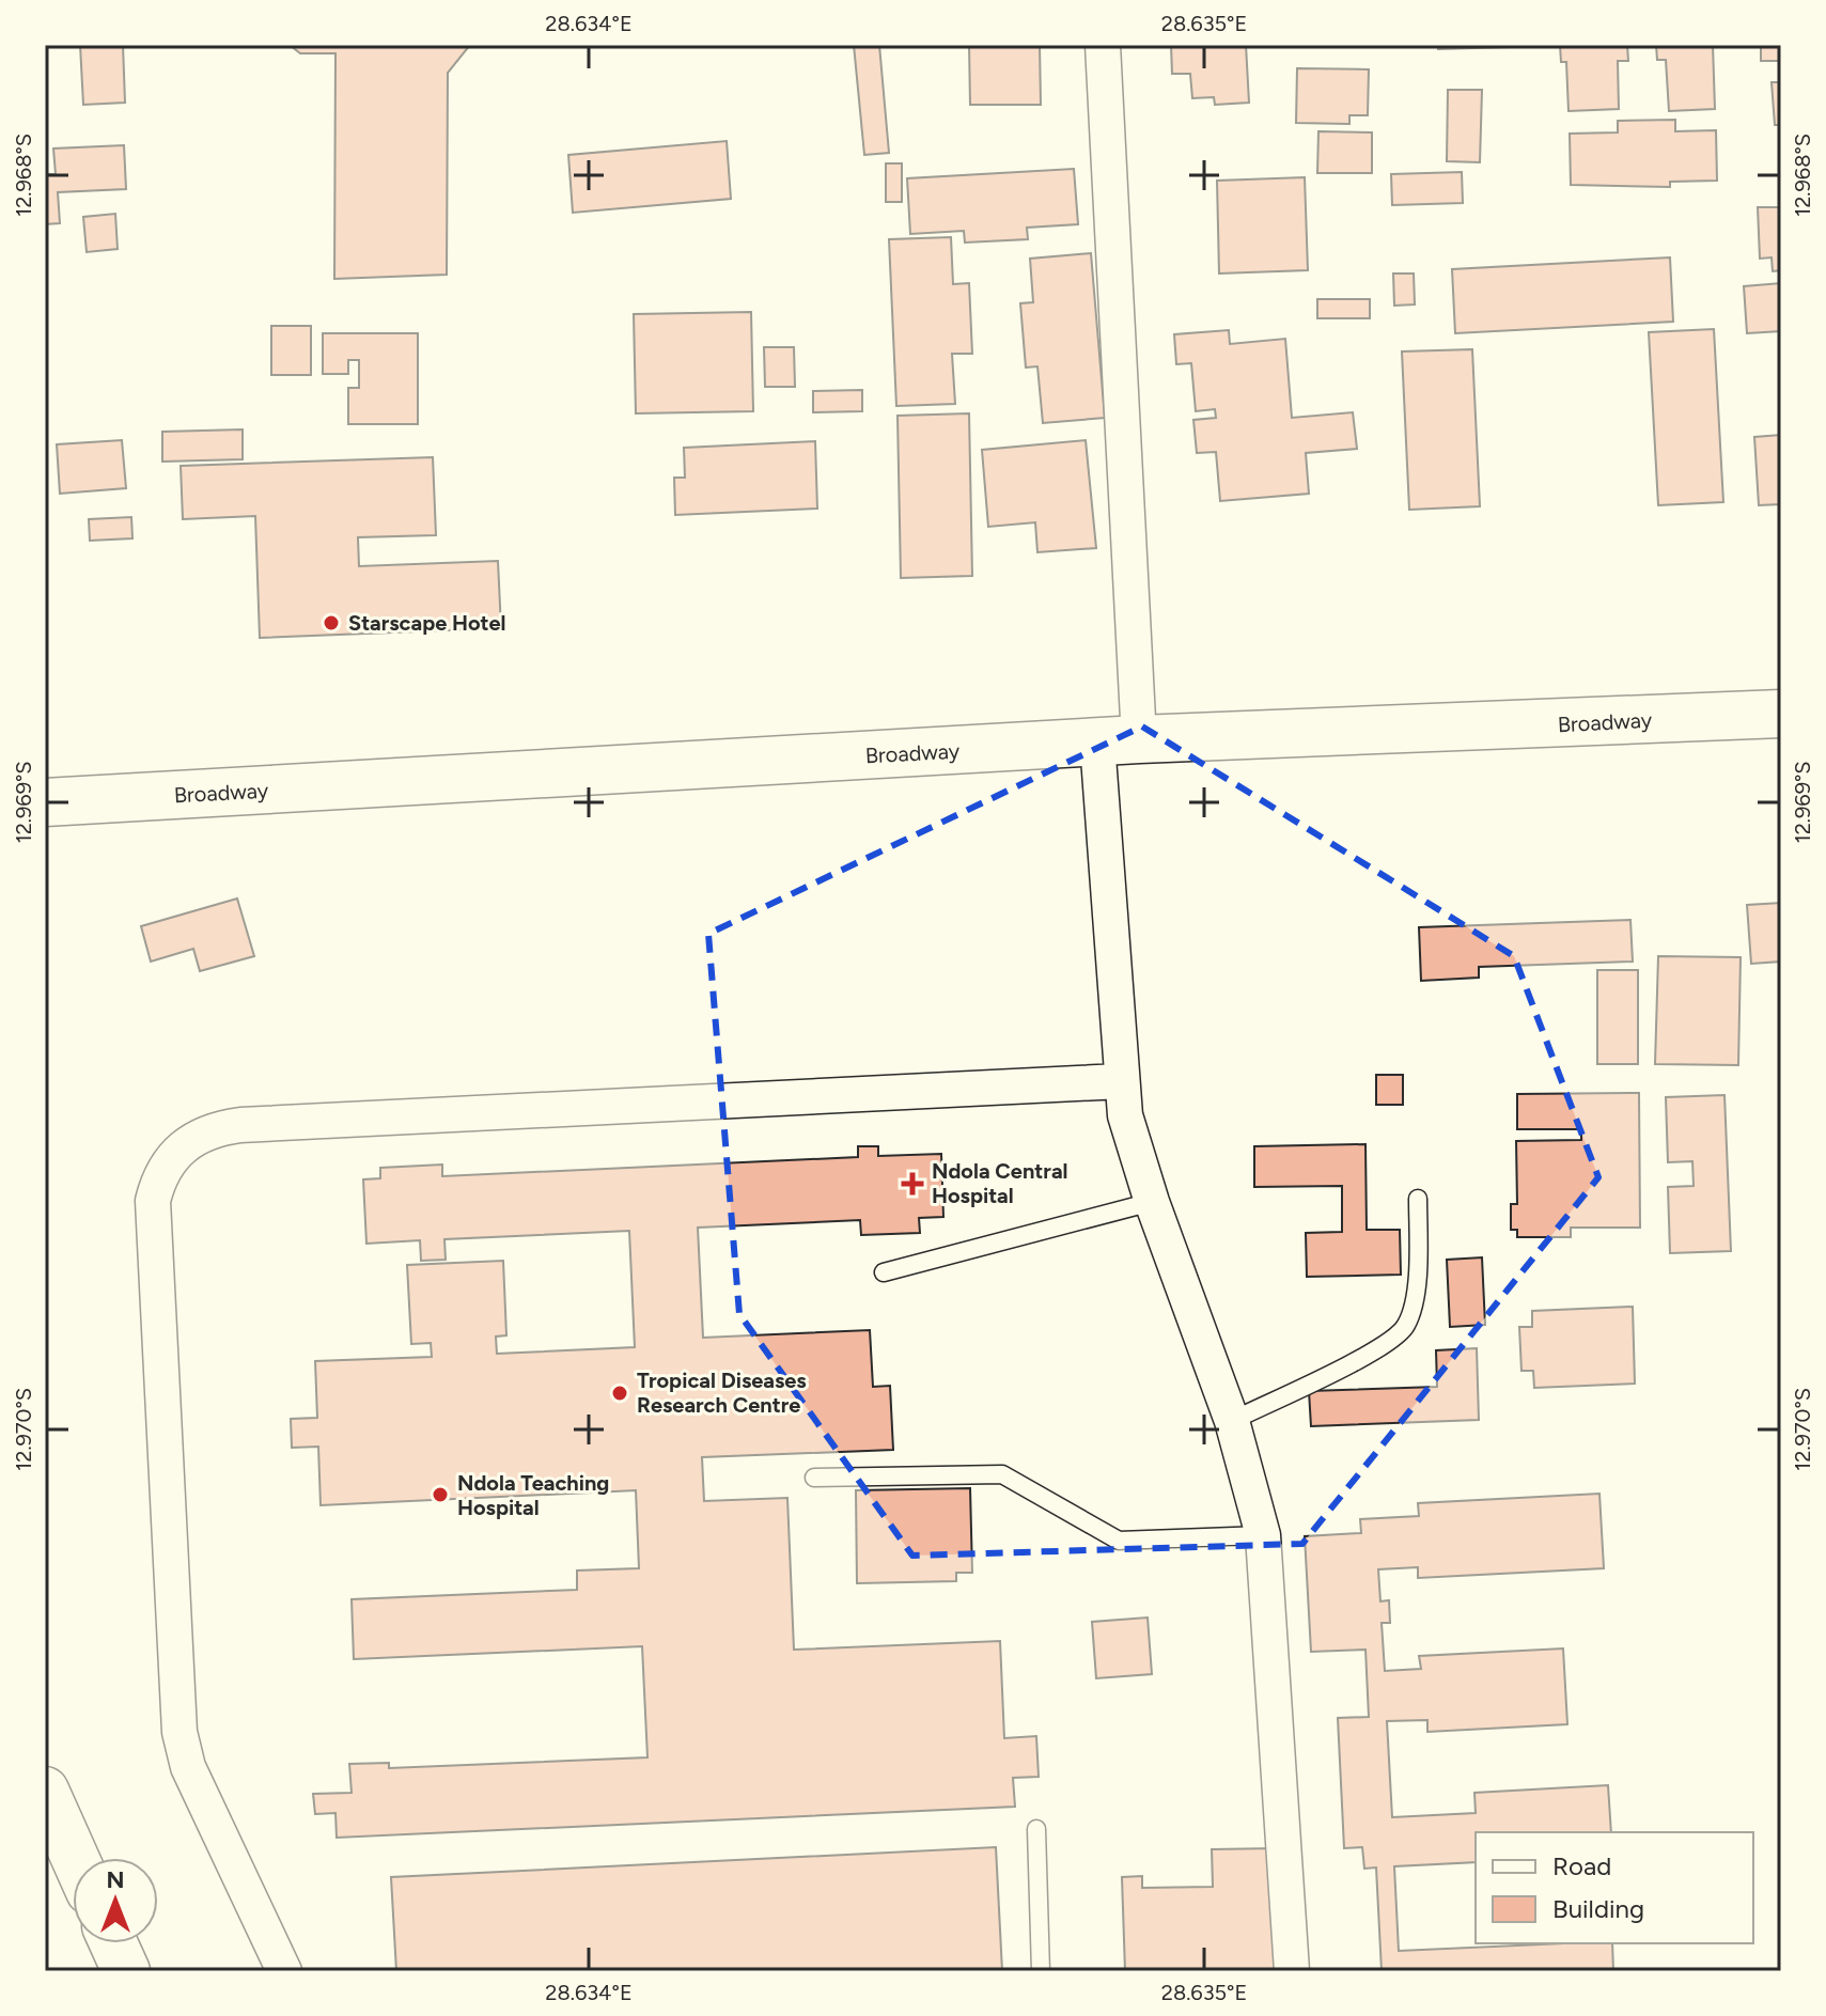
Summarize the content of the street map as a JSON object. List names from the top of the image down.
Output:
{
  "streets": {
    "main road": ["Broadway"]
  },
  "places": {
    "other": ["Starscape Hotel", "Tropical Diseases Research Centre", "Ndola Teaching Hospital"],
    "health": ["Ndola Central Hospital"]
  },
  "legend": ["Road", "Building"],
  "north": "top",
  "coordinates": [
    "28.634°E",
    "28.635°E",
    "12.968°S",
    "12.969°S",
    "12.970°S"
  ]
}
